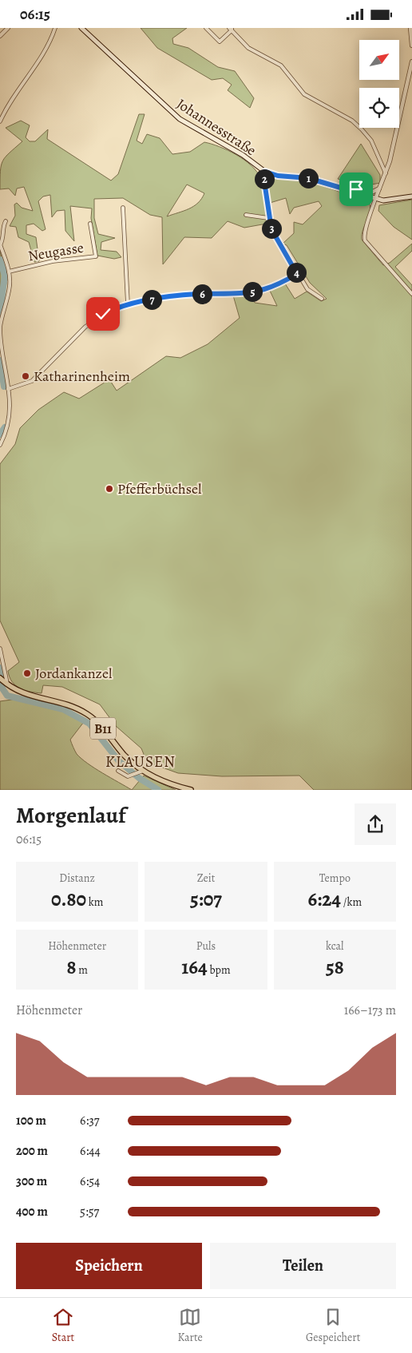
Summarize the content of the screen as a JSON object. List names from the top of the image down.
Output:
{
  "streets": {
    "main road": ["Johannesstraße", "B11"],
    "street": ["Neugasse"]
  },
  "districts": ["KLAUSEN"],
  "places": ["Katharinenheim", "Pfefferbüchsel", "Jordankanzel"],
  "north": "top right",
  "page": {
    "status": "06:15",
    "pins": [
      "1",
      "2",
      "3",
      "4",
      "5",
      "6",
      "7"
    ],
    "heading": ["Morgenlauf", "06:15"],
    "stats": [
      ["Distanz", "0.80 km"],
      ["Zeit", "5:07"],
      ["Tempo", "6:24 /km"],
      ["Höhenmeter", "8 m"],
      ["Puls", "164 bpm"],
      ["kcal", "58"]
    ],
    "chart": ["Höhenmeter", "166–173 m"],
    "list": [
      {
        "name": "100 m",
        "note": "6:37"
      },
      {
        "name": "200 m",
        "note": "6:44"
      },
      {
        "name": "300 m",
        "note": "6:54"
      },
      {
        "name": "400 m",
        "note": "5:57"
      }
    ],
    "buttons": ["Speichern", "Teilen"],
    "tabs": ["Start", "Karte", "Gespeichert"]
  }
}
